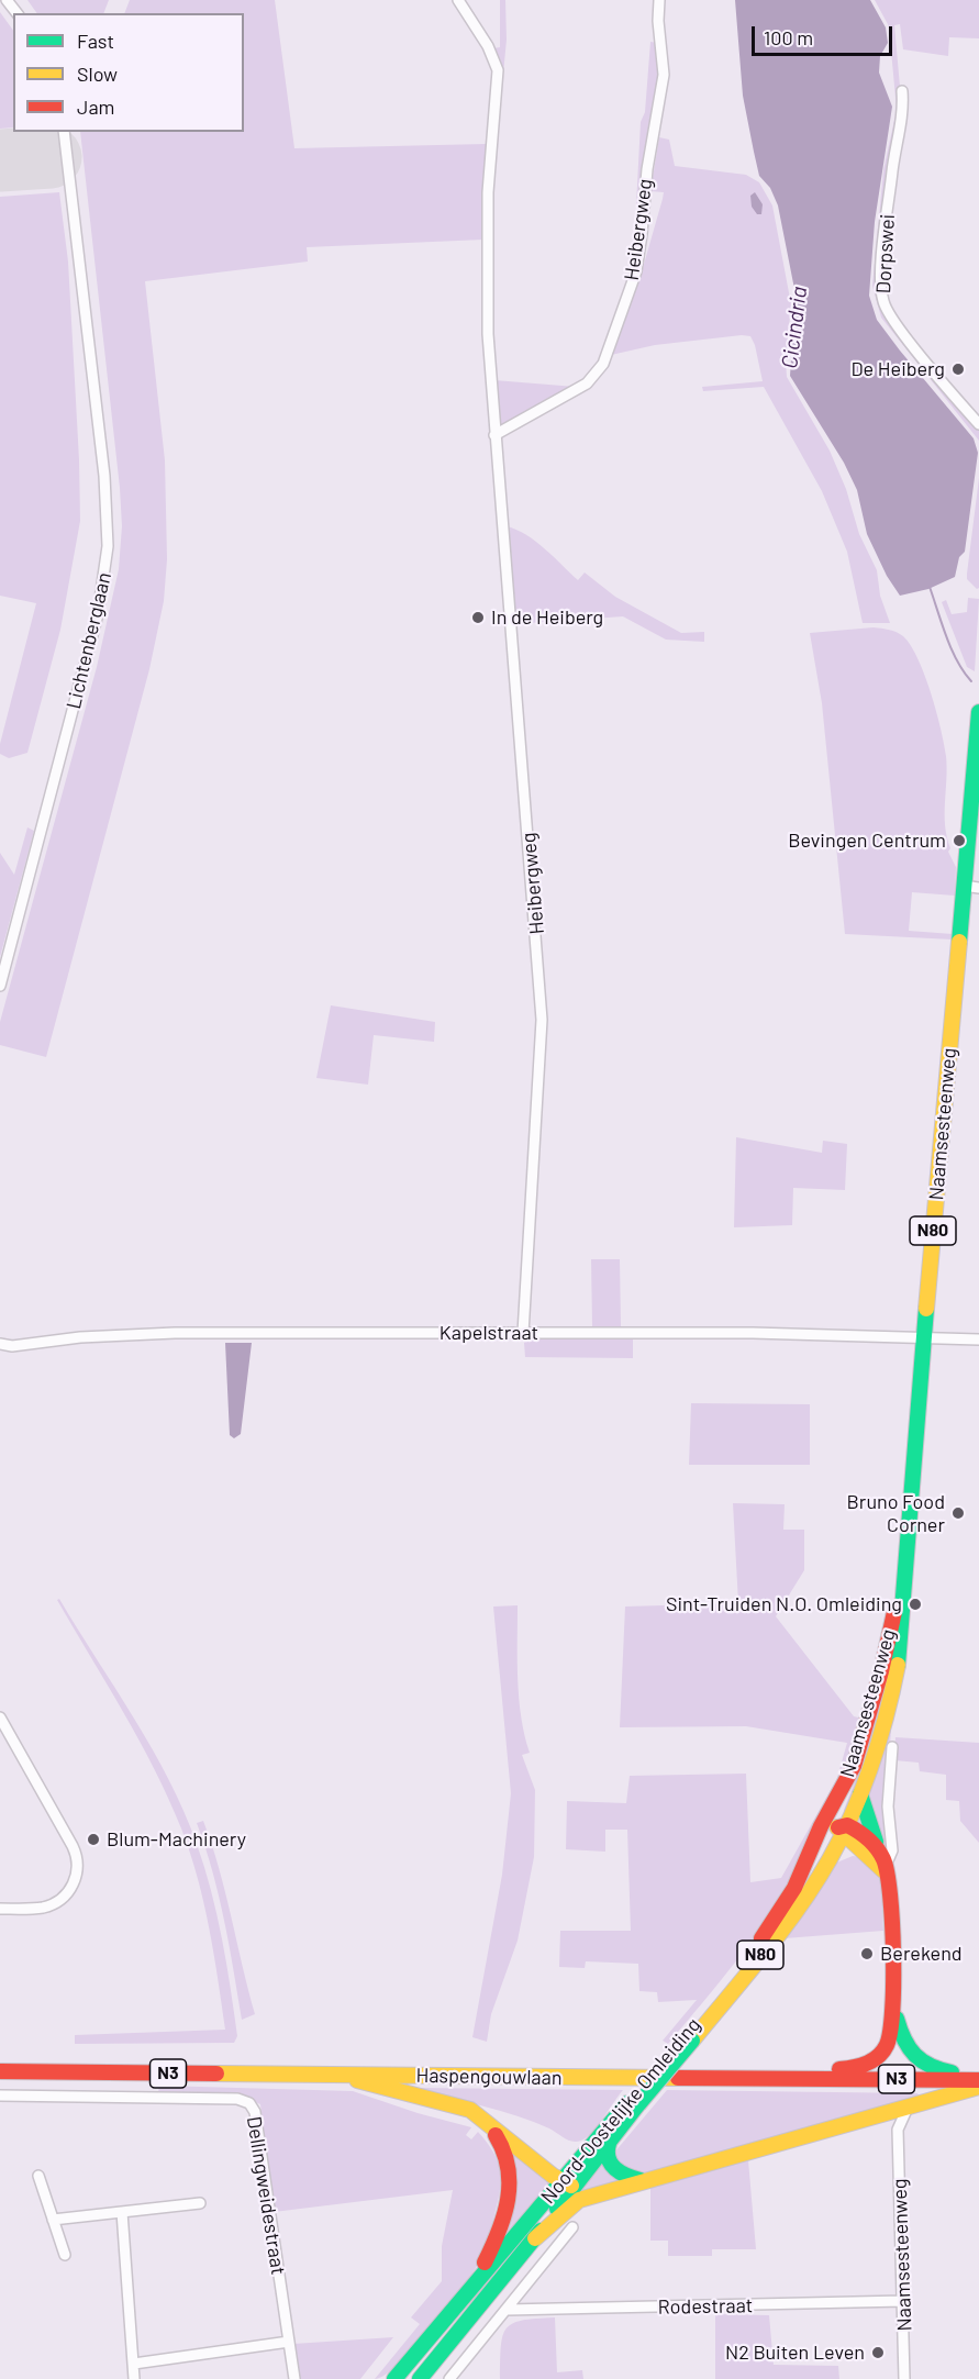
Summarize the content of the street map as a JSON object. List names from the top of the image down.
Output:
{
  "streets": {
    "main road": [
      "Naamsesteenweg",
      "N80",
      "N3",
      "Haspengouwlaan",
      "Noord-Oostelijke Omleiding"
    ],
    "street": [
      "Heibergweg",
      "Dorpswei",
      "Lichtenberglaan",
      "Kapelstraat",
      "Dellingweidestraat",
      "Rodestraat"
    ]
  },
  "crossings": [
    ["Heibergweg", "Kapelstraat"],
    ["Naamsesteenweg", "Kapelstraat"],
    ["Naamsesteenweg", "Noord-Oostelijke Omleiding"],
    ["Naamsesteenweg", "Rodestraat"],
    ["N80", "Noord-Oostelijke Omleiding"]
  ],
  "water": ["Cicindria"],
  "places": [
    "De Heiberg",
    "In de Heiberg",
    "Bevingen Centrum",
    "Bruno Food Corner",
    "Sint-Truiden N.O. Omleiding",
    "Blum-Machinery",
    "Berekend",
    "N2 Buiten Leven"
  ],
  "legend": ["Fast", "Slow", "Jam"],
  "scale_bar": "100 m"
}
